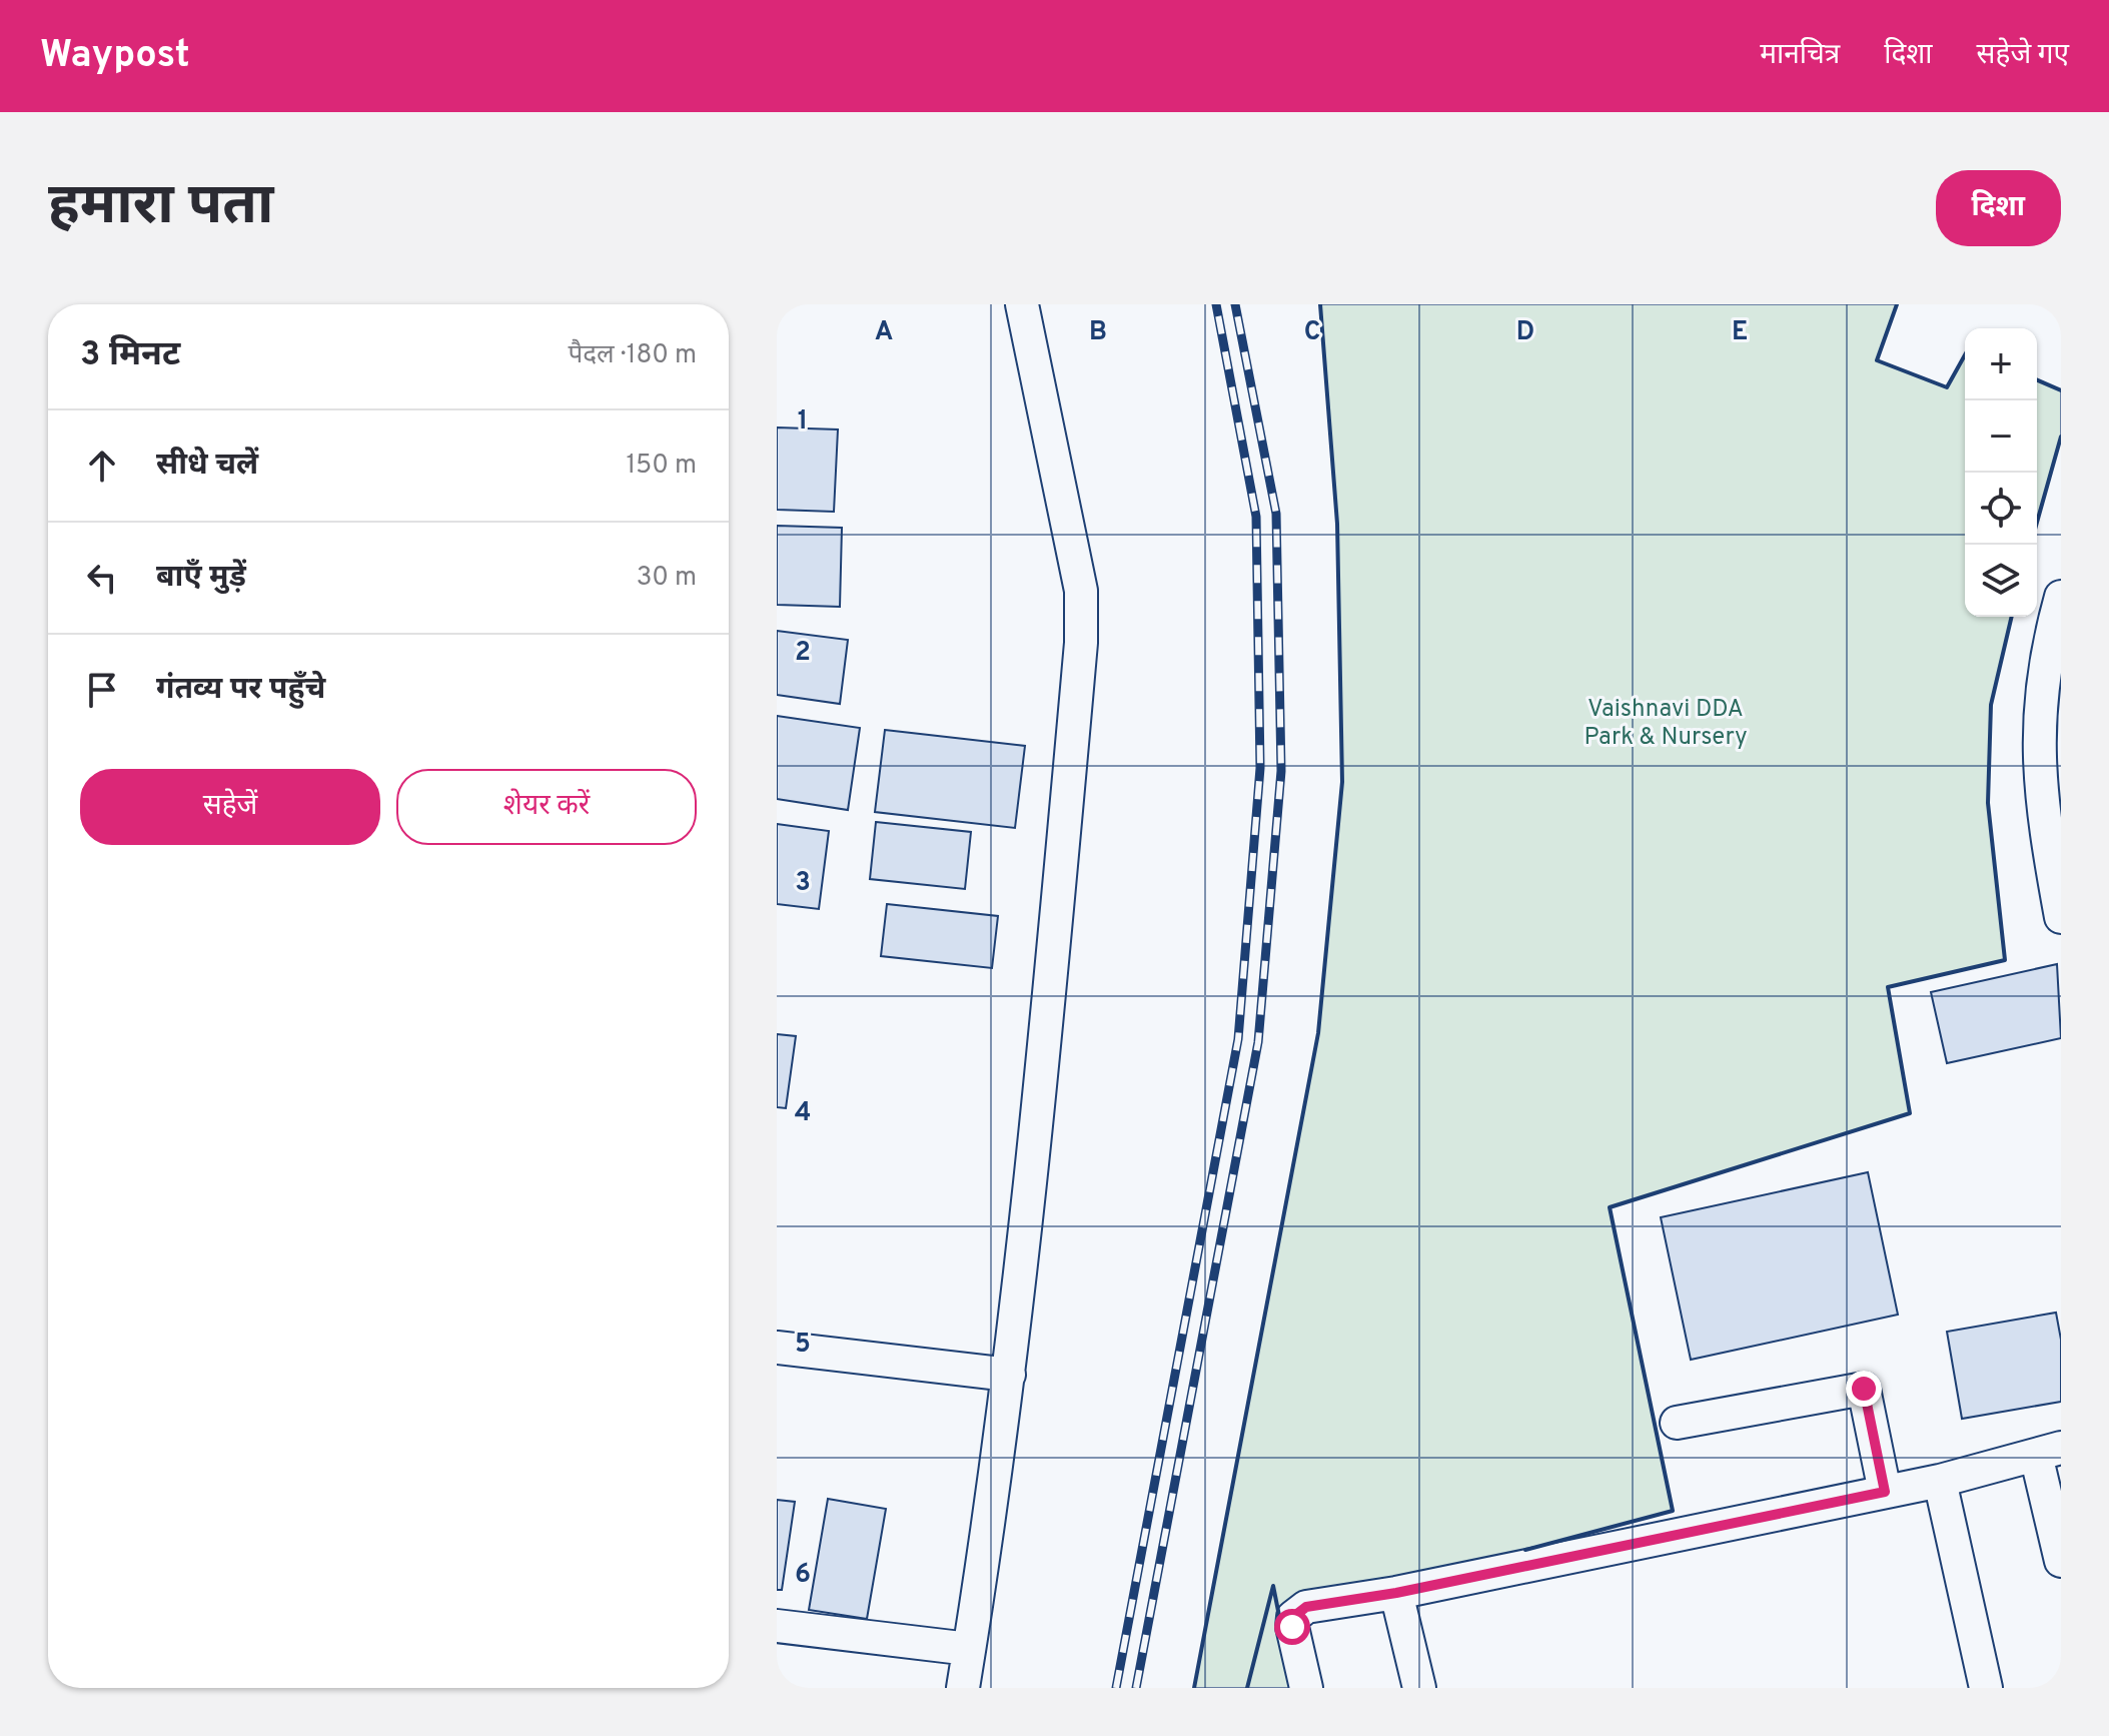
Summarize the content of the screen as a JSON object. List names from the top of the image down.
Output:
{
  "parks": ["Vaishnavi DDA Park & Nursery"],
  "page": {
    "header": "Waypost",
    "nav": ["मानचित्र", "दिशा", "सहेजे गए"],
    "buttons": [
      "दिशा",
      ["सहेजें", "शेयर करें"]
    ],
    "title": "हमारा पता",
    "heading": ["3 मिनट", "पैदल · 180 m"],
    "map_buttons": ["+", "−"],
    "list": [
      ["सीधे चलें", "150 m"],
      ["बाएँ मुड़ें", "30 m"],
      "गंतव्य पर पहुँचे"
    ]
  },
  "grid": {
    "columns": [
      "A",
      "B",
      "C",
      "D",
      "E"
    ],
    "rows": [
      "1",
      "2",
      "3",
      "4",
      "5",
      "6"
    ]
  }
}
